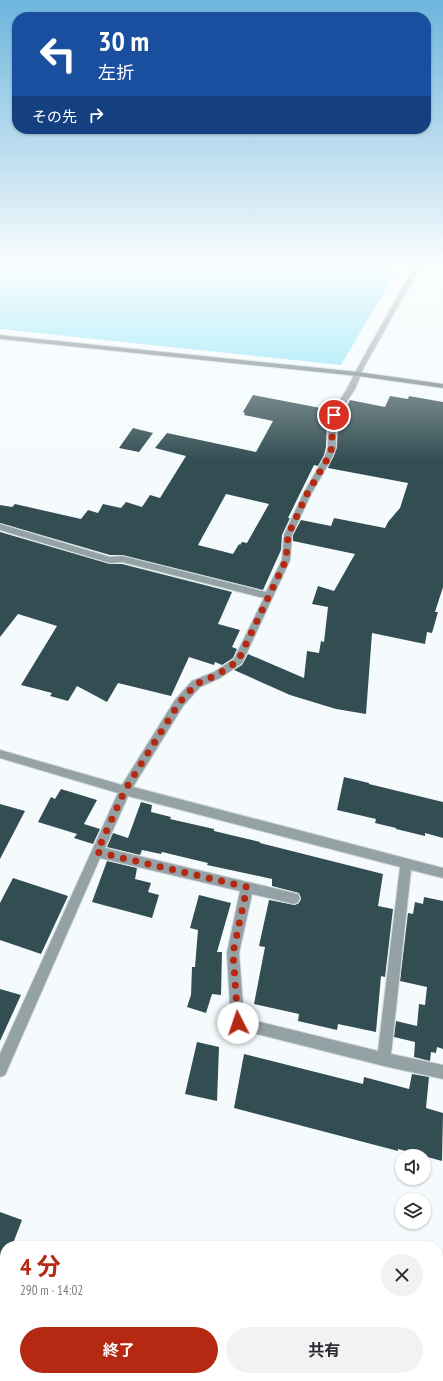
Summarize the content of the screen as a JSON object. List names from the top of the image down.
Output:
{
  "page": {
    "turn": ["30 m", "左折"],
    "then": "その先",
    "heading": ["4 分", "290 m · 14:02"],
    "buttons": ["終了", "共有"]
  }
}
